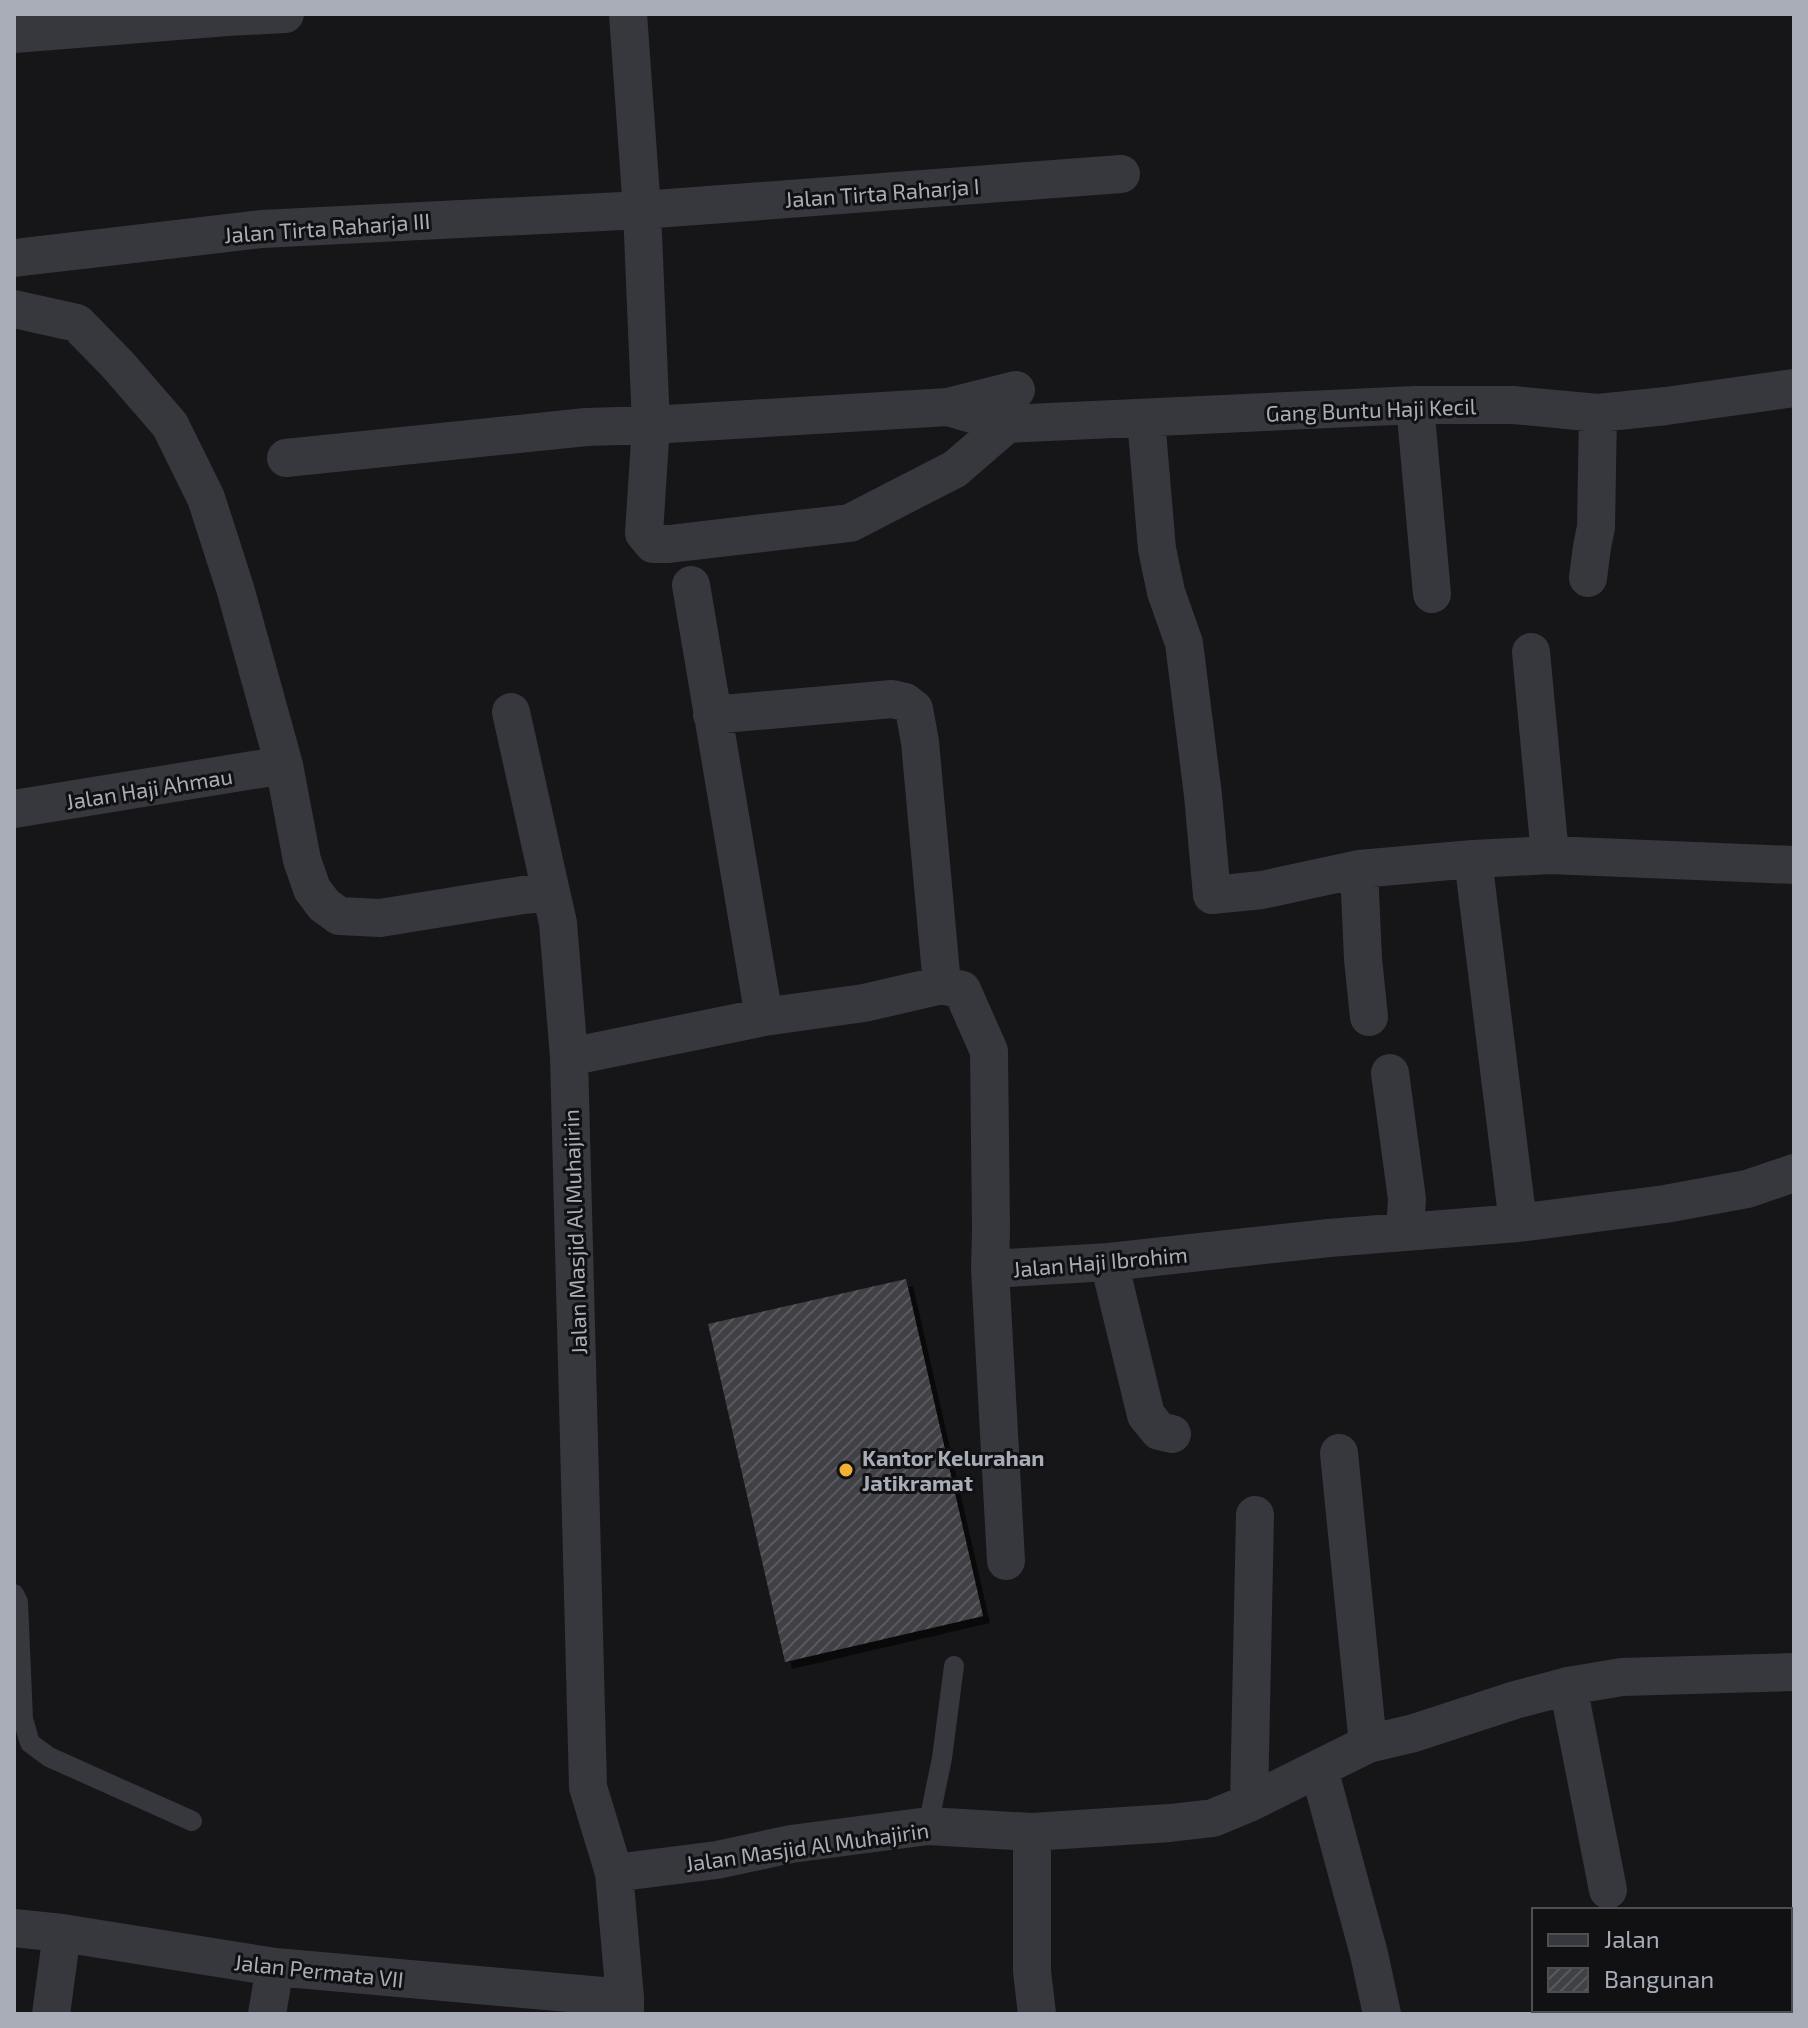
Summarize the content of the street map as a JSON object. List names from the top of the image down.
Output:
{
  "streets": {
    "street": [
      "Jalan Tirta Raharja I",
      "Jalan Tirta Raharja III",
      "Gang Buntu Haji Kecil",
      "Jalan Haji Ahmau",
      "Jalan Masjid Al Muhajirin",
      "Jalan Haji Ibrohim",
      "Jalan Permata VII"
    ]
  },
  "crossings": [
    ["Jalan Tirta Raharja I", "Jalan Tirta Raharja III"]
  ],
  "places": ["Kantor Kelurahan Jatikramat"],
  "legend": ["Jalan", "Bangunan"]
}
